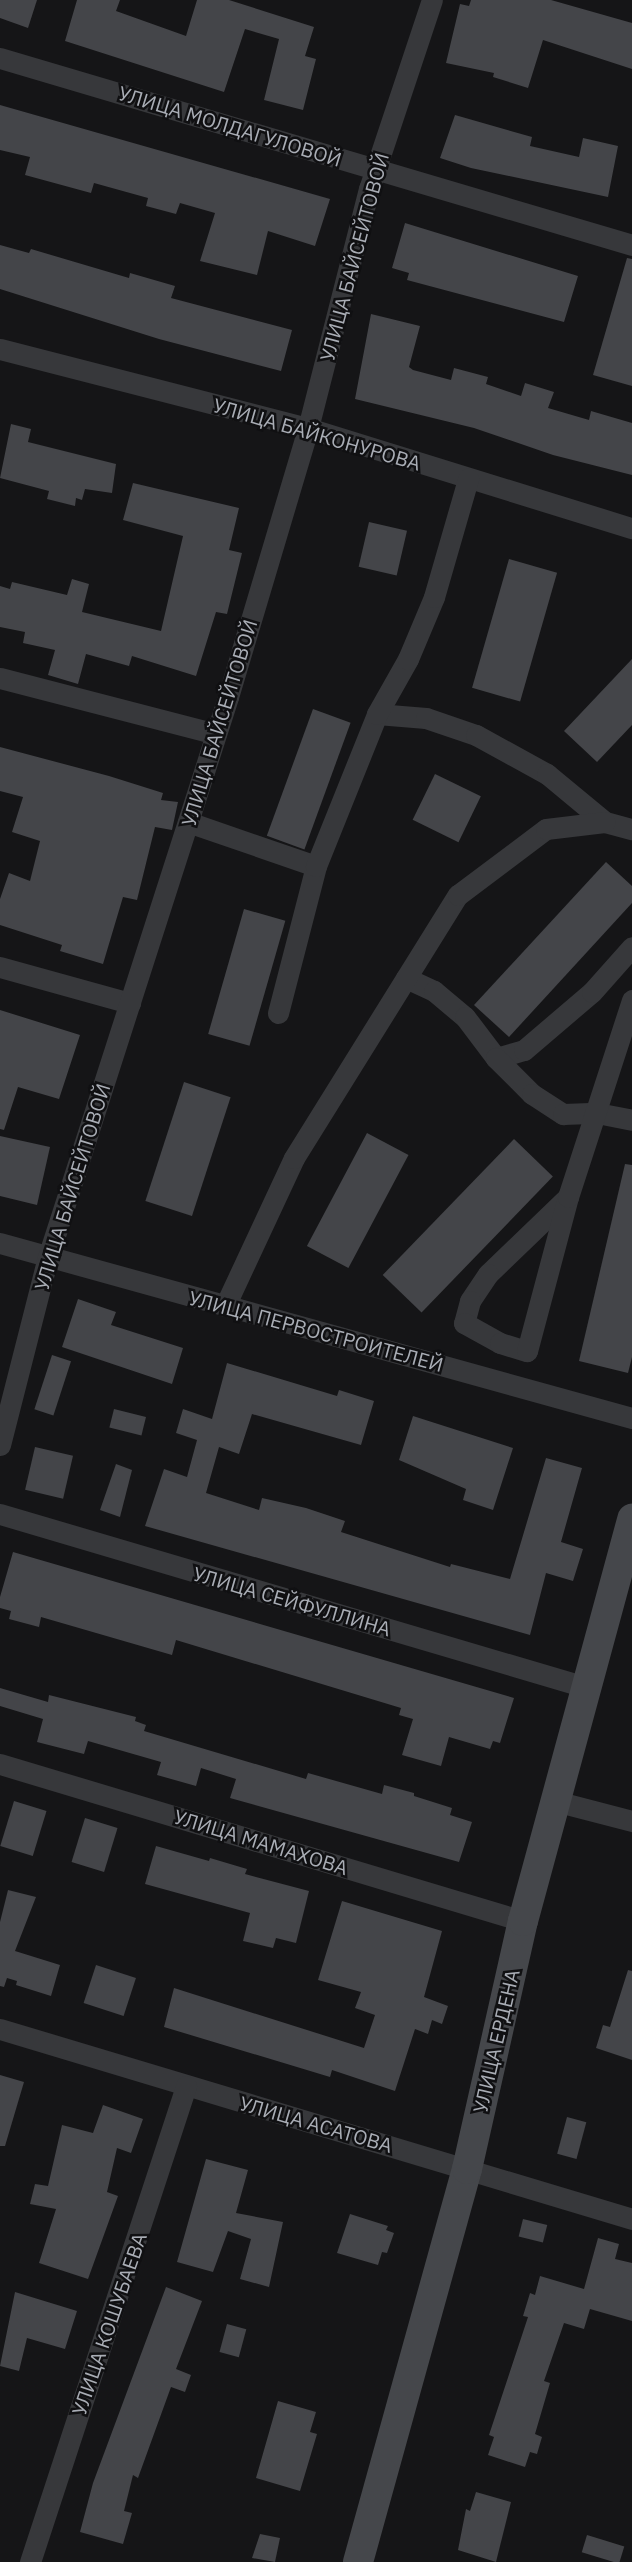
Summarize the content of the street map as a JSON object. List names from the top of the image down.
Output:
{
  "streets": {
    "street": [
      "УЛИЦА МОЛДАГУЛОВОЙ",
      "УЛИЦА БАЙСЕЙТОВОЙ",
      "УЛИЦА БАЙКОНУРОВА",
      "УЛИЦА ПЕРВОСТРОИТЕЛЕЙ",
      "УЛИЦА СЕЙФУЛЛИНА",
      "УЛИЦА МАМАХОВА",
      "УЛИЦА ЕРДЕНА",
      "УЛИЦА АСАТОВА",
      "УЛИЦА КОШУБАЕВА"
    ]
  },
  "crossings": [
    ["УЛИЦА МОЛДАГУЛОВОЙ", "УЛИЦА БАЙСЕЙТОВОЙ"],
    ["УЛИЦА БАЙСЕЙТОВОЙ", "УЛИЦА БАЙКОНУРОВА"],
    ["УЛИЦА БАЙСЕЙТОВОЙ", "УЛИЦА ПЕРВОСТРОИТЕЛЕЙ"],
    ["УЛИЦА СЕЙФУЛЛИНА", "УЛИЦА ЕРДЕНА"],
    ["УЛИЦА МАМАХОВА", "УЛИЦА ЕРДЕНА"],
    ["УЛИЦА ЕРДЕНА", "УЛИЦА АСАТОВА"],
    ["УЛИЦА АСАТОВА", "УЛИЦА КОШУБАЕВА"]
  ]
}
